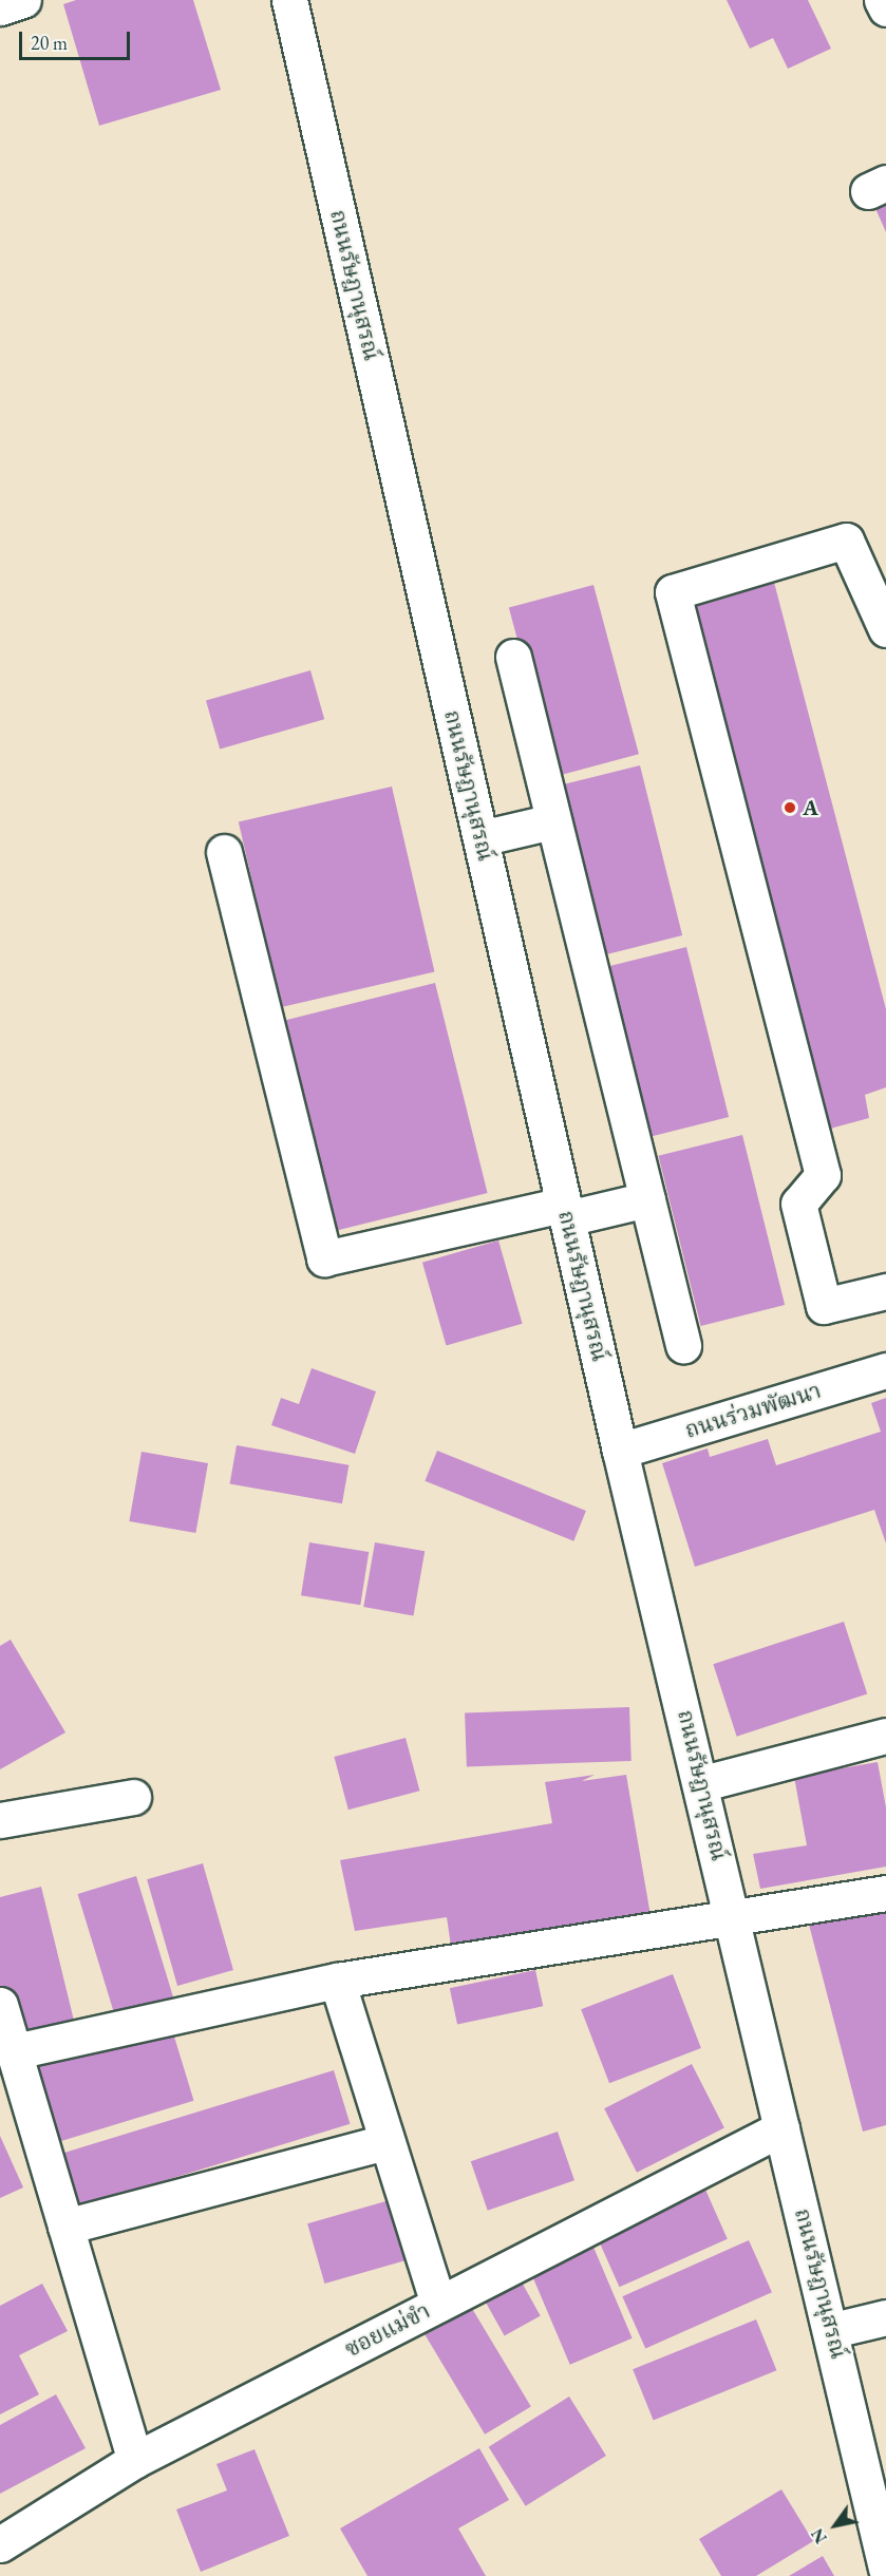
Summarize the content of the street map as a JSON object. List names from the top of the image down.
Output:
{
  "streets": {
    "street": ["ถนนรัษฎานุสรณ์", "ถนนร่วมพัฒนา", "ซอยแม่ขำ"]
  },
  "crossings": [
    ["ถนนรัษฎานุสรณ์", "ถนนร่วมพัฒนา"],
    ["ถนนรัษฎานุสรณ์", "ซอยแม่ขำ"]
  ],
  "places": ["A"],
  "scale_bar": "20 m",
  "north": "bottom left"
}
